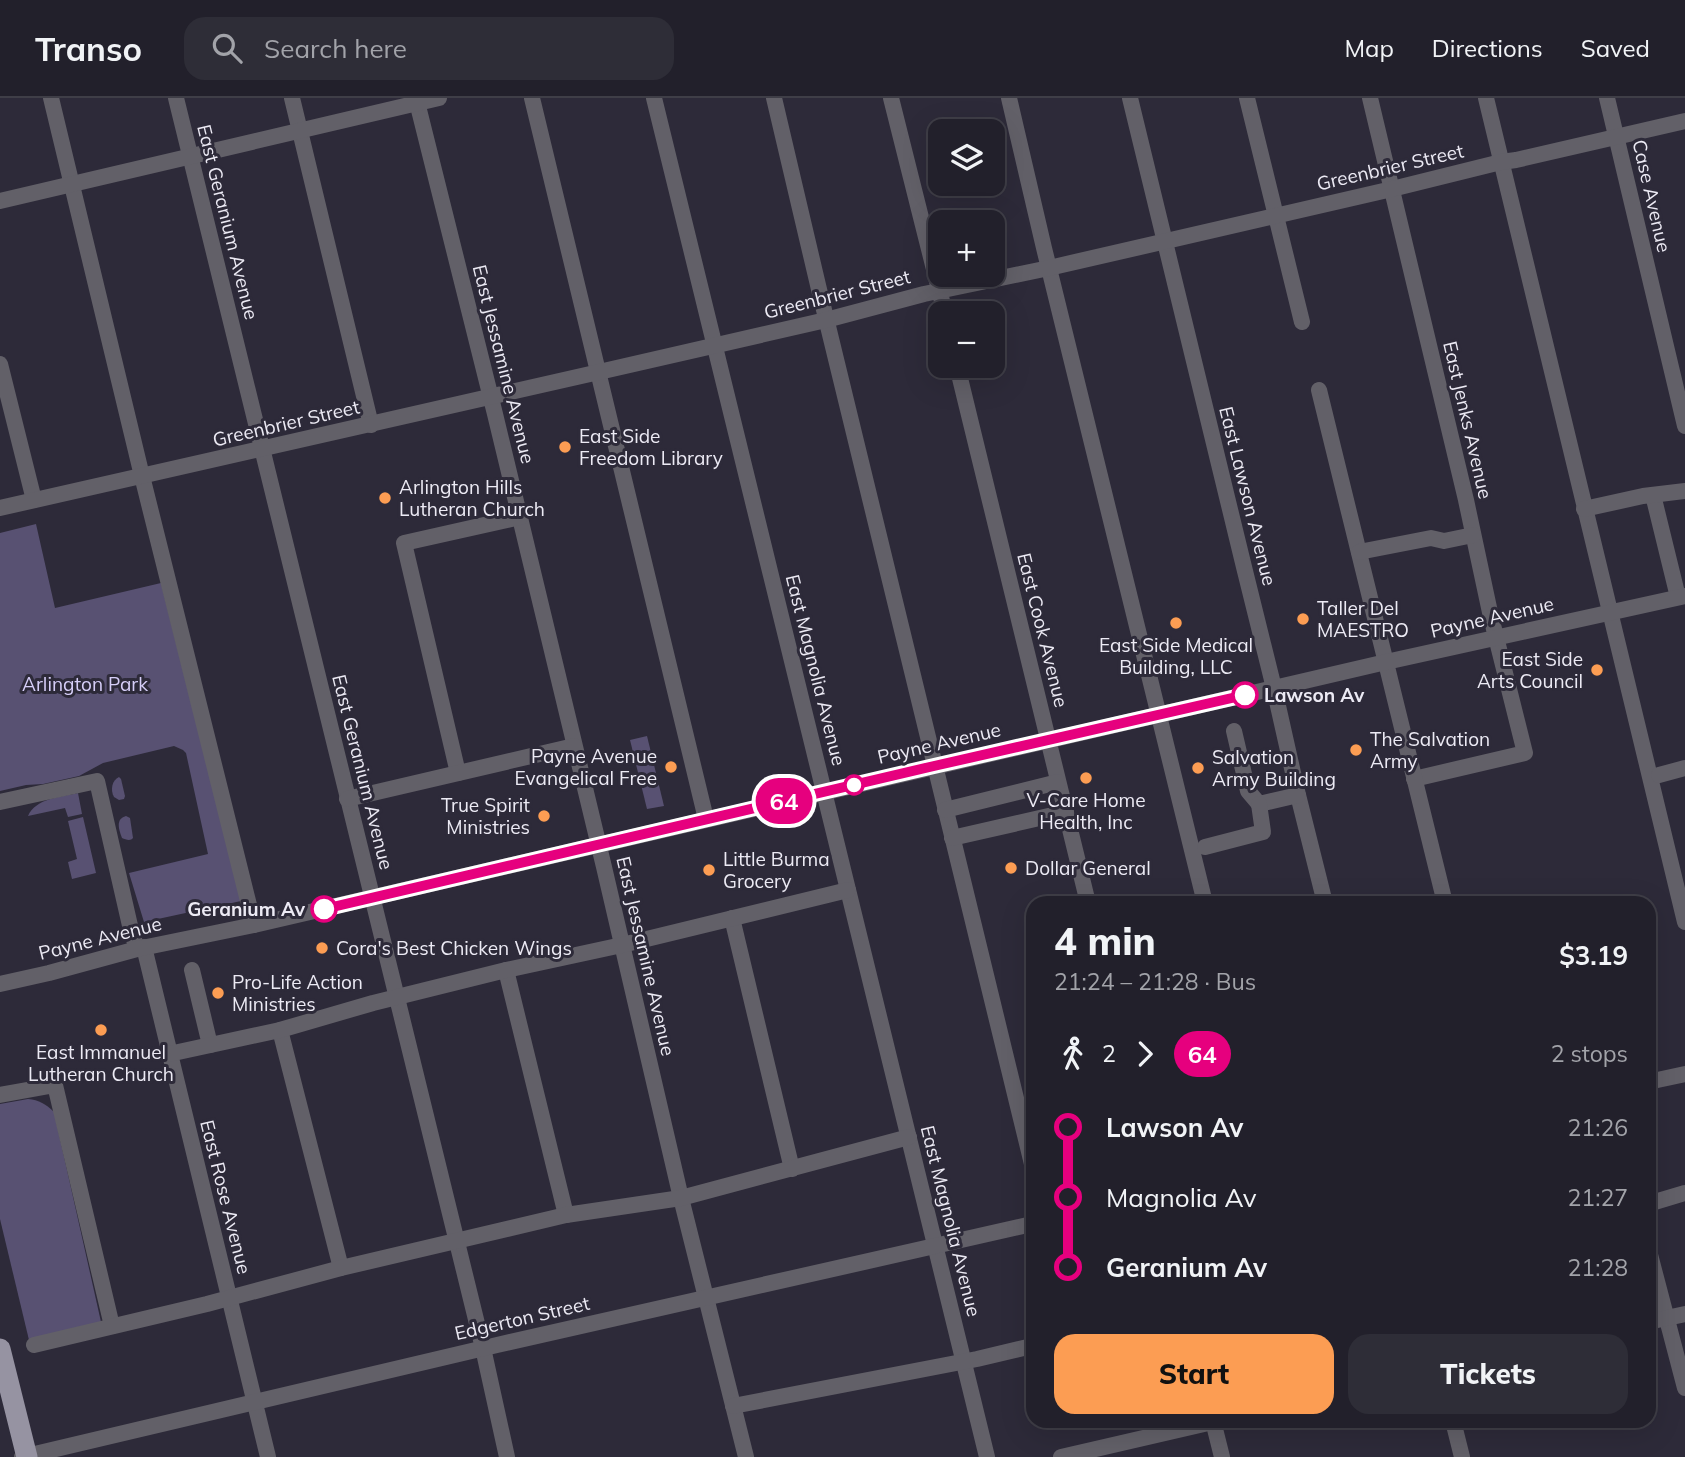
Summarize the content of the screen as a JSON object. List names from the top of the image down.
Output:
{
  "streets": {
    "street": [
      "Greenbrier Street",
      "Case Avenue",
      "East Geranium Avenue",
      "East Jessamine Avenue",
      "East Jenks Avenue",
      "East Lawson Avenue",
      "Payne Avenue",
      "East Cook Avenue",
      "East Magnolia Avenue",
      "East Rose Avenue",
      "Edgerton Street"
    ]
  },
  "crossings": [
    ["Greenbrier Street", "Case Avenue"],
    ["Greenbrier Street", "East Geranium Avenue"],
    ["Greenbrier Street", "East Jessamine Avenue"],
    ["Greenbrier Street", "East Jenks Avenue"],
    ["Greenbrier Street", "East Lawson Avenue"],
    ["Greenbrier Street", "East Magnolia Avenue"],
    ["East Geranium Avenue", "Payne Avenue"],
    ["East Geranium Avenue", "Edgerton Street"],
    ["East Jessamine Avenue", "Payne Avenue"],
    ["East Jessamine Avenue", "Edgerton Street"],
    ["East Jenks Avenue", "Payne Avenue"],
    ["East Lawson Avenue", "Payne Avenue"],
    ["Payne Avenue", "East Cook Avenue"],
    ["Payne Avenue", "East Magnolia Avenue"],
    ["Payne Avenue", "East Rose Avenue"],
    ["East Magnolia Avenue", "Edgerton Street"],
    ["East Rose Avenue", "Edgerton Street"]
  ],
  "parks": ["Arlington Park"],
  "places": [
    "East Side Freedom Library",
    "Arlington Hills Lutheran Church",
    "Taller Del MAESTRO",
    "East Side Medical Building, LLC",
    "East Side Arts Council",
    "Lawson Av",
    "The Salvation Army",
    "Payne Avenue Evangelical Free",
    "Salvation Army Building",
    "V-Care Home Health, Inc",
    "True Spirit Ministries",
    "Dollar General",
    "Little Burma Grocery",
    "Geranium Av",
    "Cora's Best Chicken Wings",
    "Pro-Life Action Ministries",
    "East Immanuel Lutheran Church"
  ],
  "lines": ["bus line 64"],
  "page": {
    "header": "Transo",
    "search": "Search here",
    "nav": ["Map", "Directions", "Saved"],
    "on_map": "64",
    "map_buttons": ["+", "−"],
    "heading": ["4 min", "21:24 – 21:28 · Bus", "$3.19"],
    "legs": ["2", "64", "2 stops"],
    "list": [
      {
        "name": "Lawson Av",
        "value": "21:26"
      },
      {
        "name": "Magnolia Av",
        "value": "21:27"
      },
      {
        "name": "Geranium Av",
        "value": "21:28"
      }
    ],
    "buttons": ["Start", "Tickets"]
  }
}
